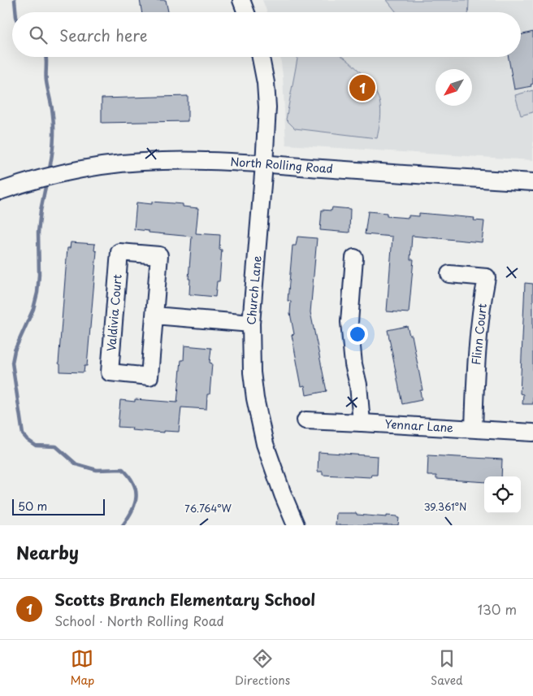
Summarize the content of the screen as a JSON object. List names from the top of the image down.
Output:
{
  "streets": {
    "street": [
      "North Rolling Road",
      "Church Lane",
      "Valdivia Court",
      "Flinn Court",
      "Yennar Lane"
    ]
  },
  "crossings": [
    ["North Rolling Road", "Church Lane"],
    ["Flinn Court", "Yennar Lane"]
  ],
  "scale_bar": "50 m",
  "north": "bottom left",
  "page": {
    "search": "Search here",
    "pins": "1",
    "scale": "50 m",
    "heading": "Nearby",
    "list": [
      {
        "mark": "1",
        "name": "Scotts Branch Elementary School",
        "note": "School · North Rolling Road",
        "value": "130 m"
      }
    ],
    "nav": ["Map", "Directions", "Saved"]
  },
  "coordinates": ["39.361°N", "76.764°W"]
}
